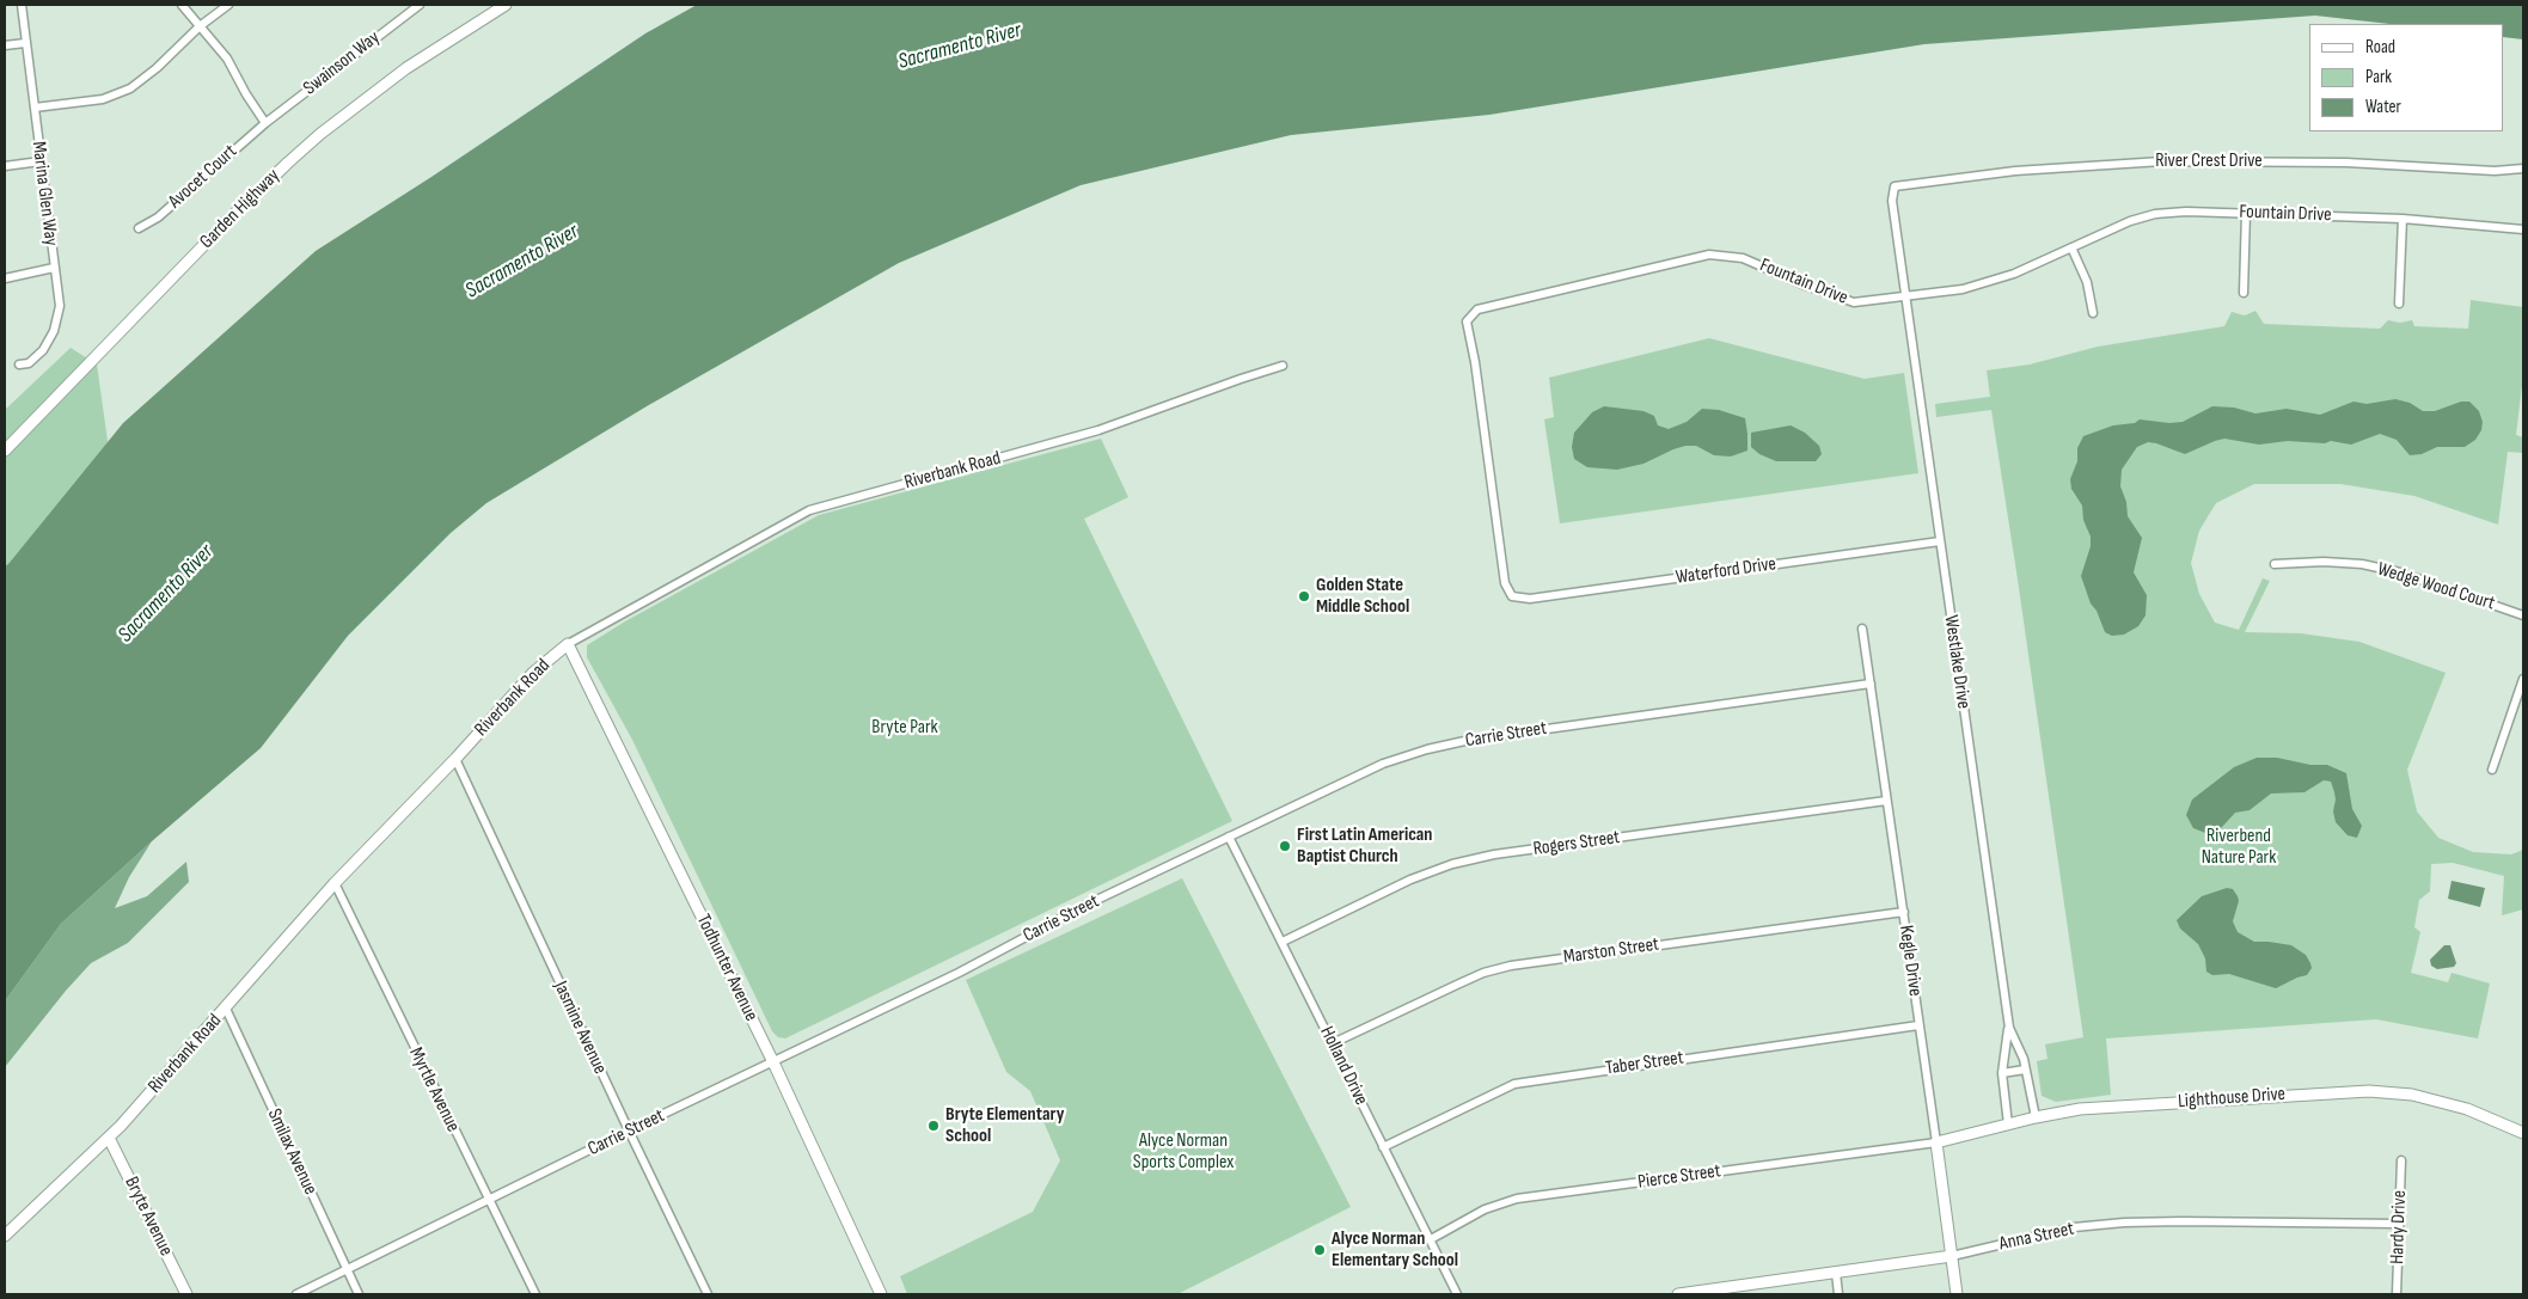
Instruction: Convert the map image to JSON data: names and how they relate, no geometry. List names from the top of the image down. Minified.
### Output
{"streets":{"street":["Swainson Way","River Crest Drive","Avocet Court","Marina Glen Way","Garden Highway","Fountain Drive","Riverbank Road","Waterford Drive","Wedge Wood Court","Westlake Drive","Carrie Street","Rogers Street","Marston Street","Kegle Drive","Todhunter Avenue","Jasmine Avenue","Taber Street","Holland Drive","Myrtle Avenue","Lighthouse Drive","Smilax Avenue","Pierce Street","Bryte Avenue","Hardy Drive","Anna Street"]},"crossings":[["Swainson Way","Avocet Court"],["River Crest Drive","Westlake Drive"],["Fountain Drive","Waterford Drive"],["Fountain Drive","Westlake Drive"],["Riverbank Road","Todhunter Avenue"],["Riverbank Road","Jasmine Avenue"],["Riverbank Road","Myrtle Avenue"],["Riverbank Road","Smilax Avenue"],["Riverbank Road","Bryte Avenue"],["Waterford Drive","Westlake Drive"],["Westlake Drive","Lighthouse Drive"],["Carrie Street","Kegle Drive"],["Carrie Street","Todhunter Avenue"],["Carrie Street","Jasmine Avenue"],["Carrie Street","Holland Drive"],["Carrie Street","Myrtle Avenue"],["Carrie Street","Smilax Avenue"],["Rogers Street","Kegle Drive"],["Rogers Street","Holland Drive"],["Marston Street","Kegle Drive"],["Marston Street","Holland Drive"],["Kegle Drive","Taber Street"],["Kegle Drive","Lighthouse Drive"],["Kegle Drive","Pierce Street"],["Kegle Drive","Anna Street"],["Taber Street","Holland Drive"],["Holland Drive","Pierce Street"],["Lighthouse Drive","Pierce Street"],["Hardy Drive","Anna Street"]],"water":["Sacramento River"],"parks":["Bryte Park","Riverbend Nature Park","Alyce Norman Sports Complex"],"places":["Golden State Middle School","First Latin American Baptist Church","Bryte Elementary School","Alyce Norman Elementary School"],"legend":["Road","Park","Water"]}
